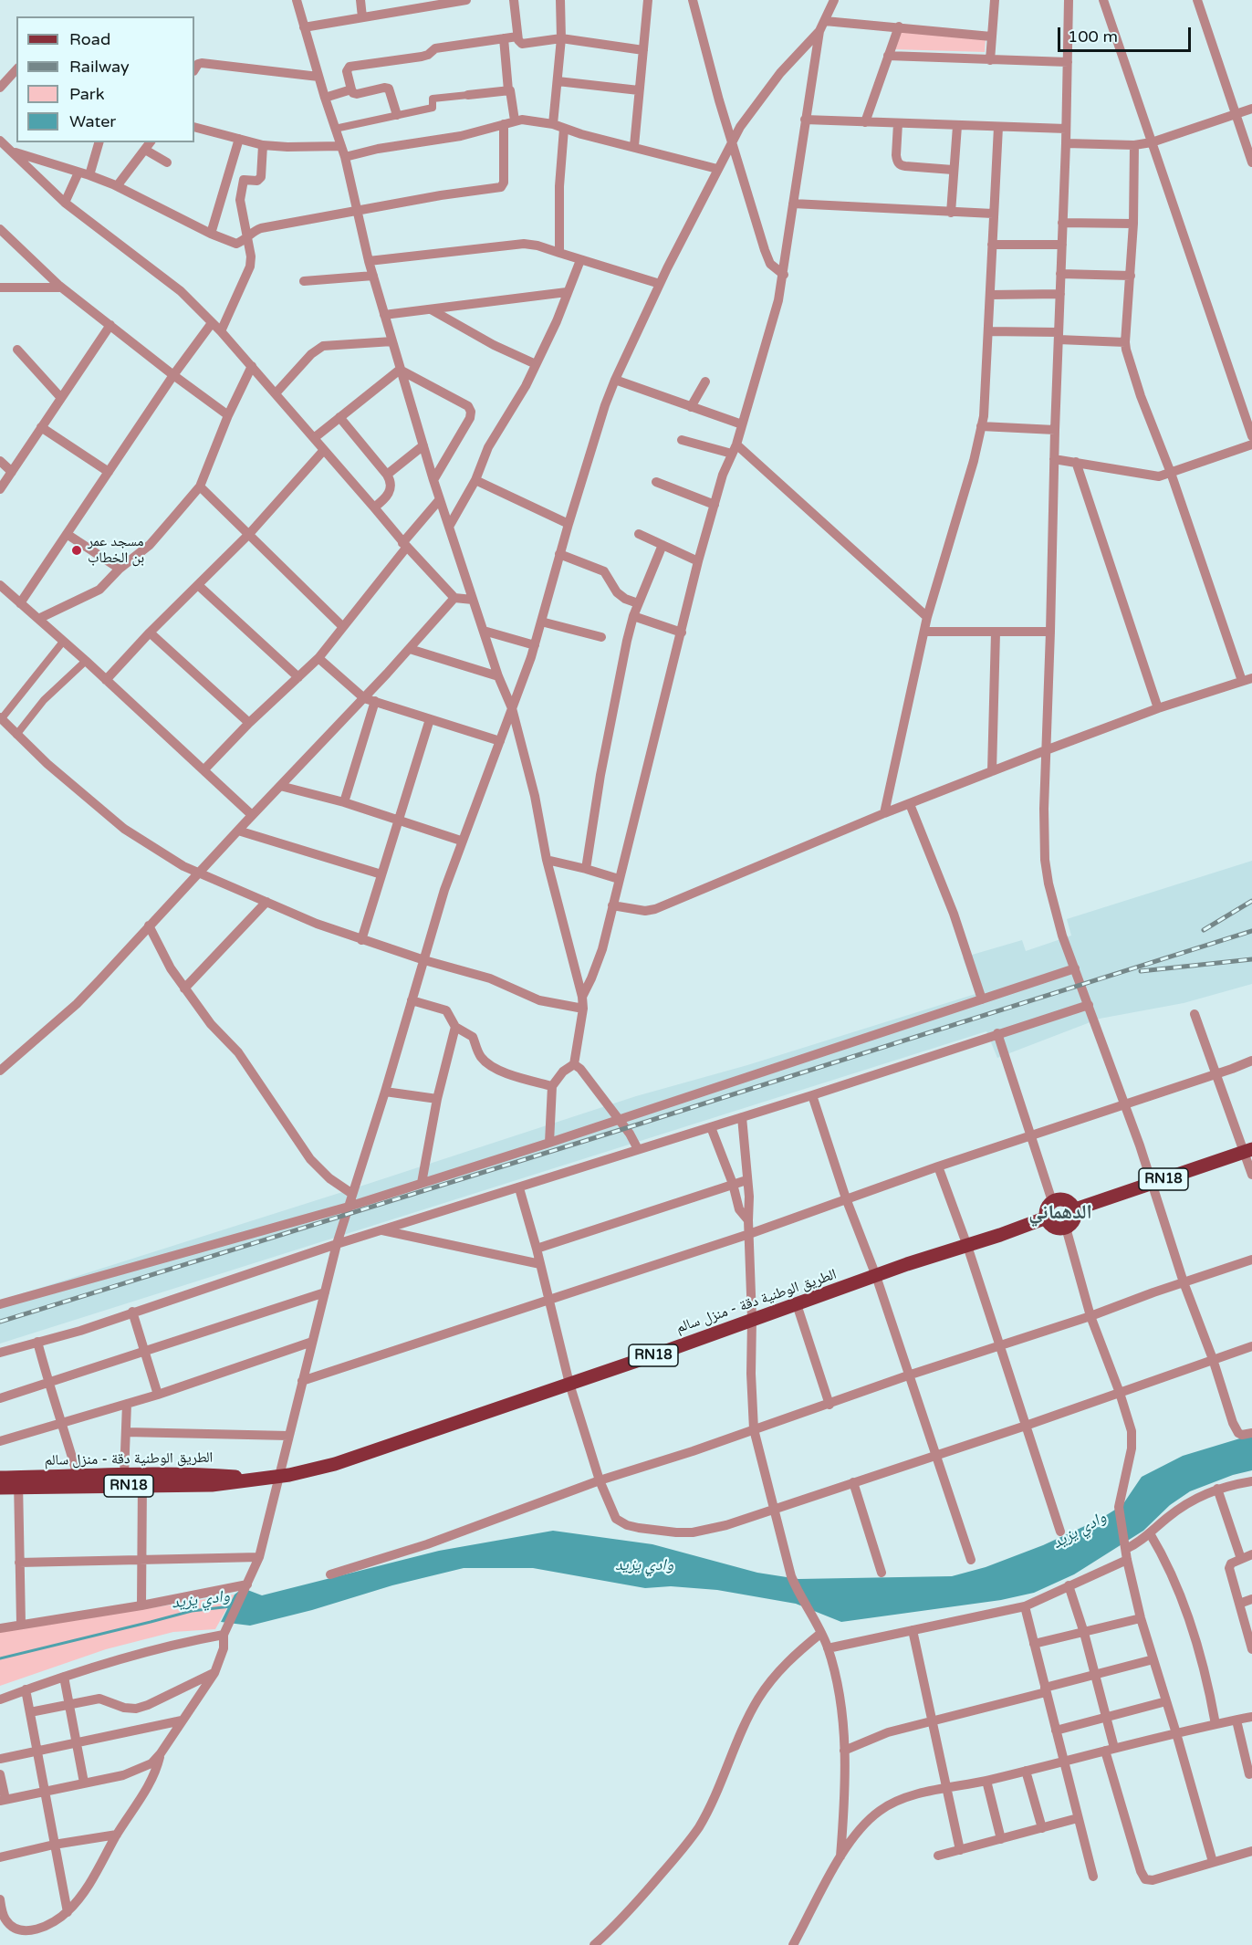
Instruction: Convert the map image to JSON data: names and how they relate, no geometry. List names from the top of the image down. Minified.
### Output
{"streets":{"main road":["RN18","الطريق الوطنية دقة - منزل سالم"]},"crossings":[["RN18","الطريق الوطنية دقة - منزل سالم"]],"districts":["الدهماني"],"water":["وادي يزيد"],"places":["مسجد عمر بن الخطاب"],"legend":["Road","Railway","Park","Water"],"scale_bar":"100 m"}
